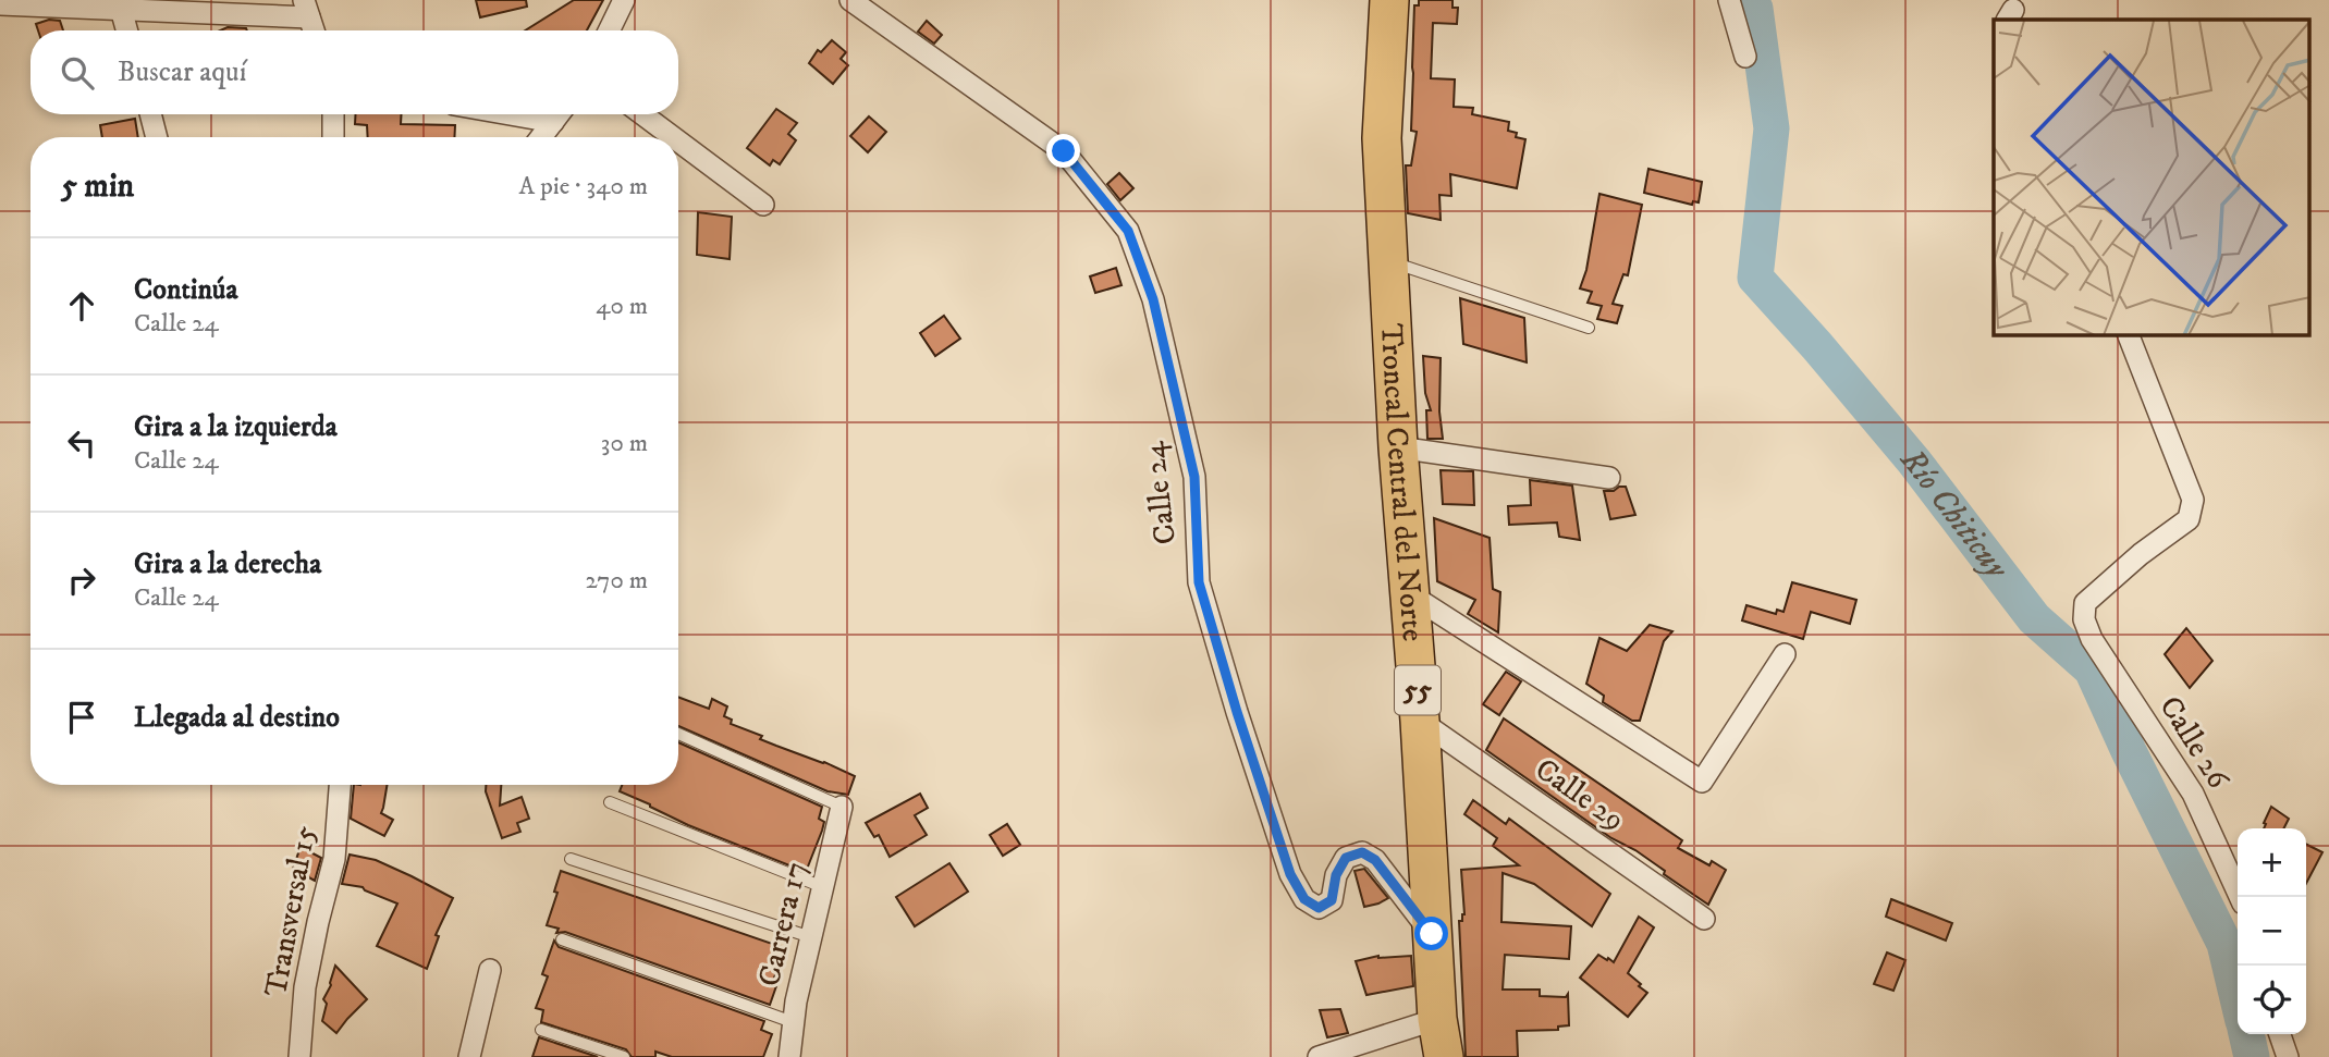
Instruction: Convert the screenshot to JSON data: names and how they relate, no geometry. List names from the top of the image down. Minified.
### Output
{"streets":{"highway":["Troncal Central del Norte","55"],"street":["Calle 24","Calle 26","Calle 29","Transversal 15","Carrera 17"]},"crossings":[["Troncal Central del Norte","Calle 24"],["Troncal Central del Norte","Calle 29"]],"water":["Río Chiticuy"],"page":{"search":"Buscar aquí","heading":["5 min","A pie · 340 m"],"list":[["Continúa","Calle 24","40 m"],["Gira a la izquierda","Calle 24","30 m"],["Gira a la derecha","Calle 24","270 m"],"Llegada al destino"],"map_buttons":["+","−"]}}
